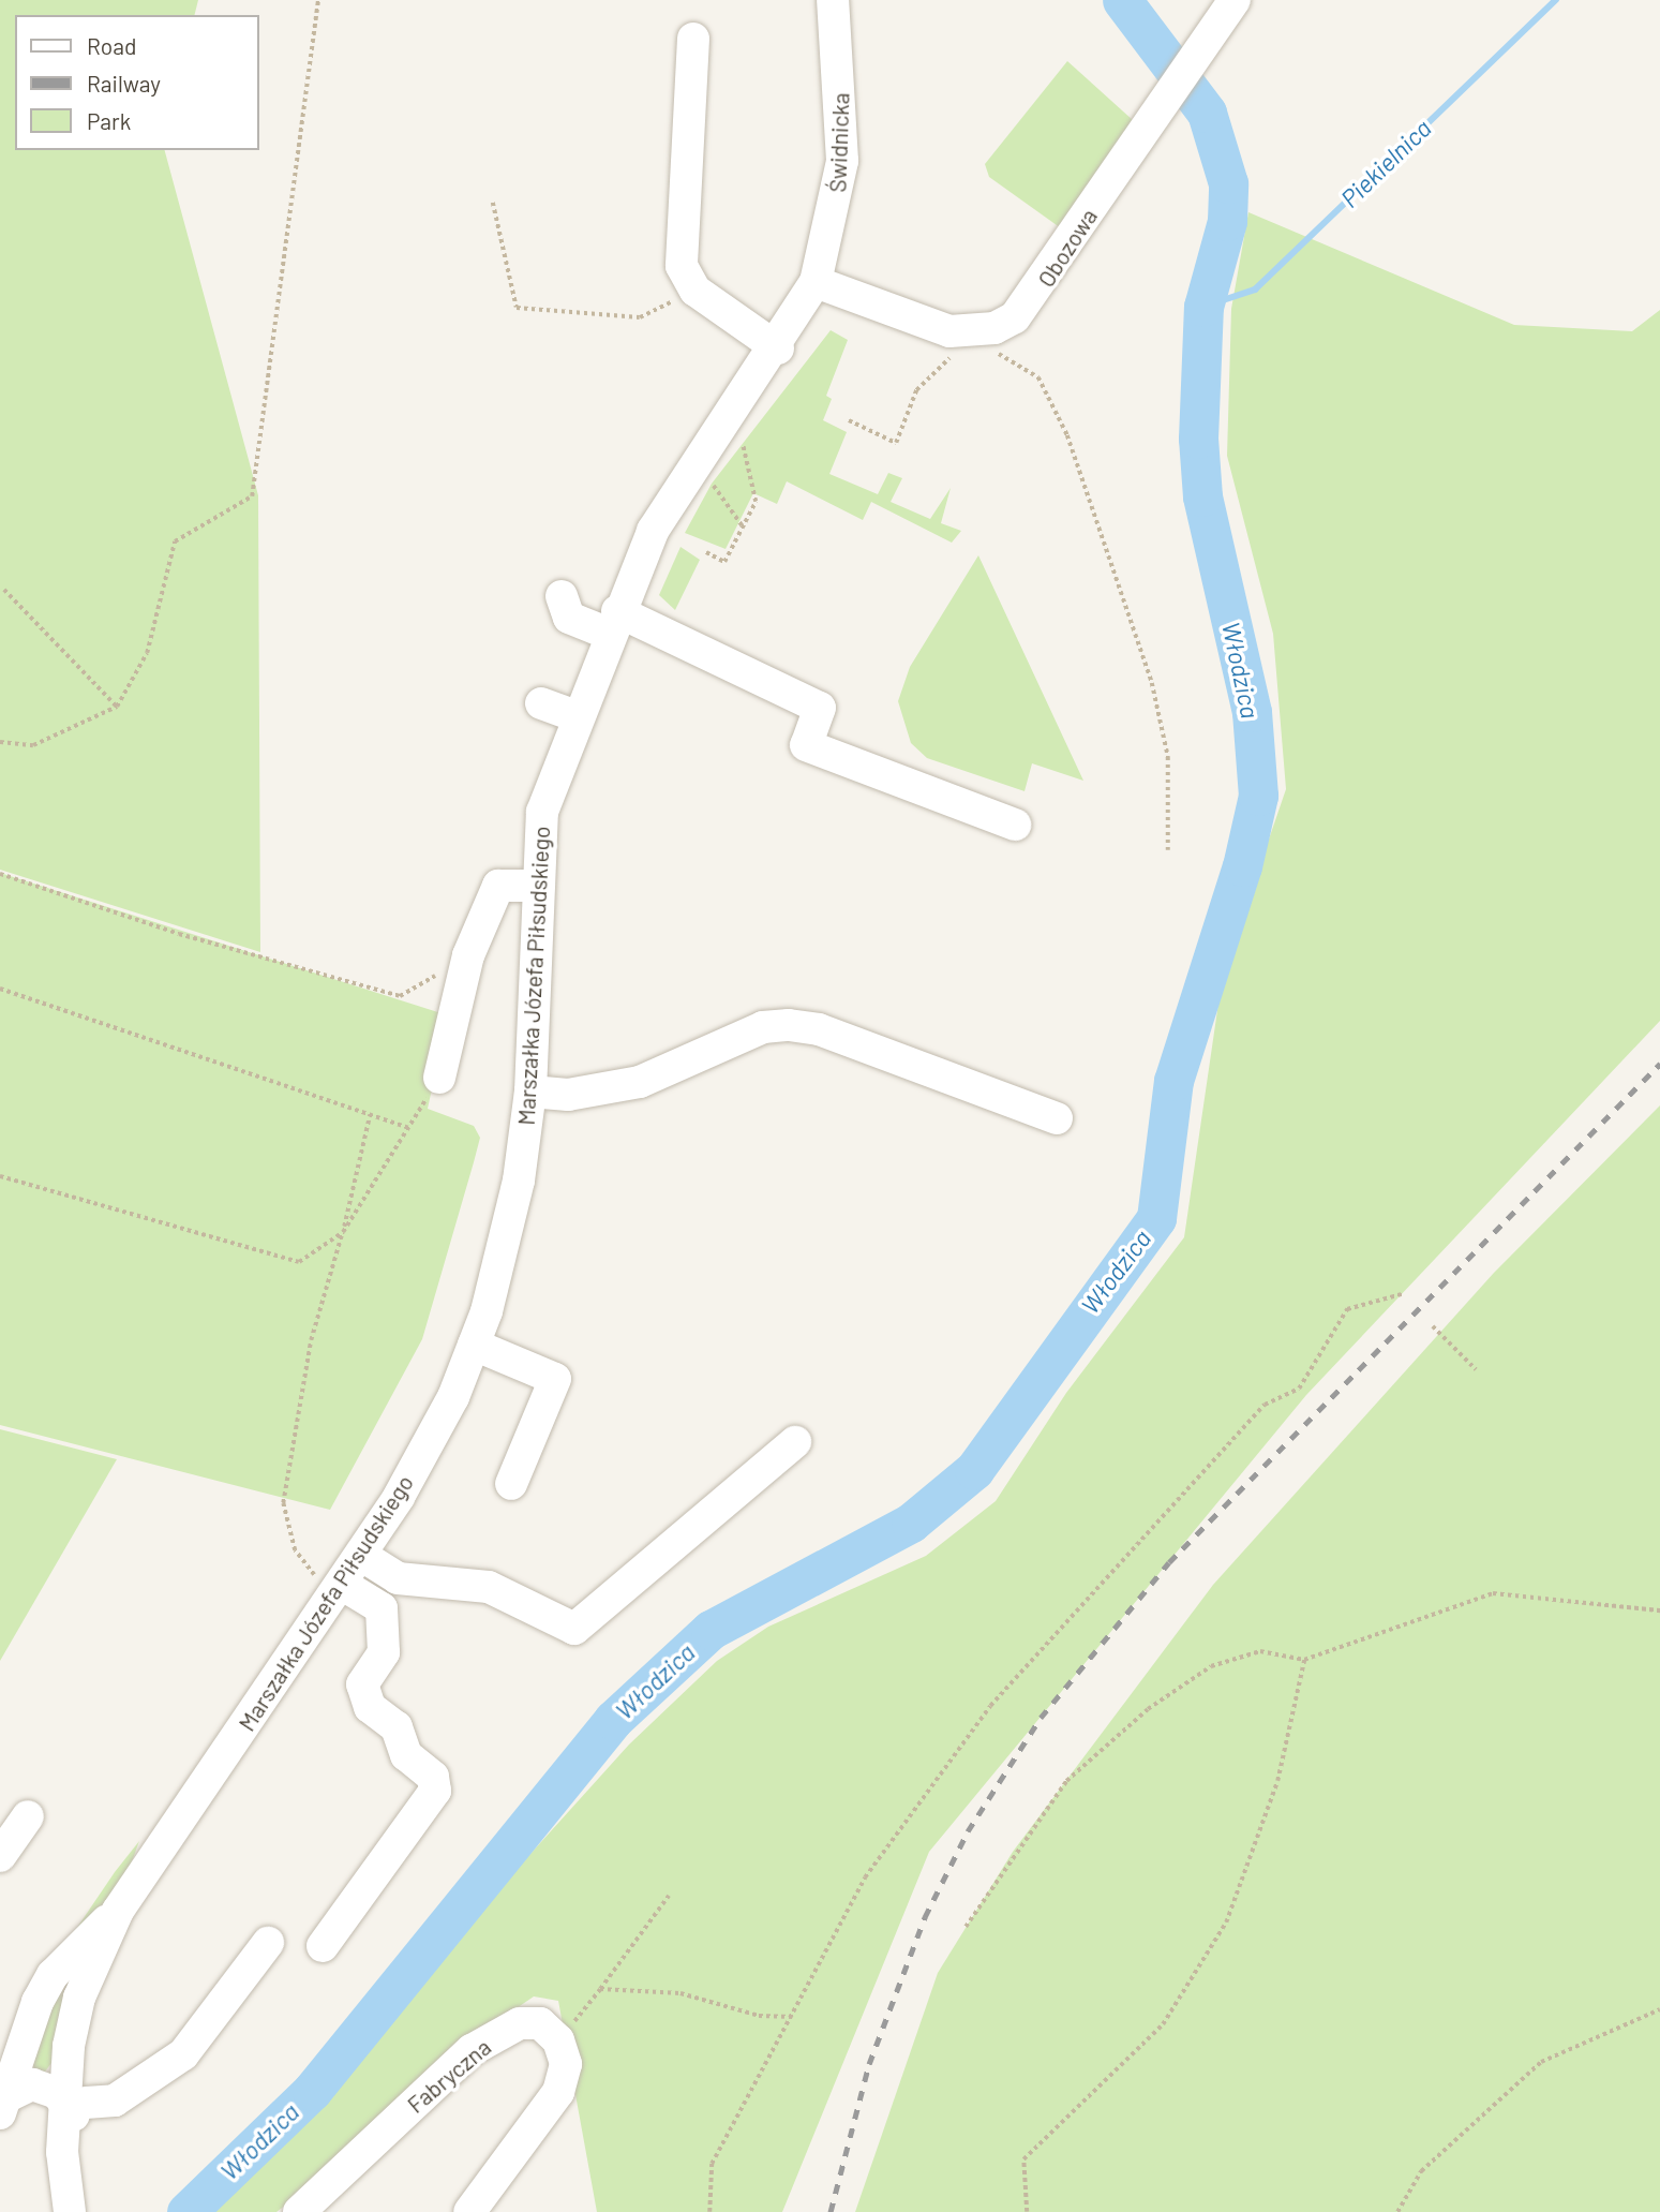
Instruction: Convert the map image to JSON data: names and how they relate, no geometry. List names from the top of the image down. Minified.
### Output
{"streets":{"street":["Świdnicka","Obozowa","Marszałka Józefa Piłsudskiego","Fabryczna"]},"crossings":[["Świdnicka","Obozowa"],["Świdnicka","Marszałka Józefa Piłsudskiego"],["Obozowa","Marszałka Józefa Piłsudskiego"]],"water":["Piekielnica","Włodzica"],"legend":["Road","Railway","Park"]}
